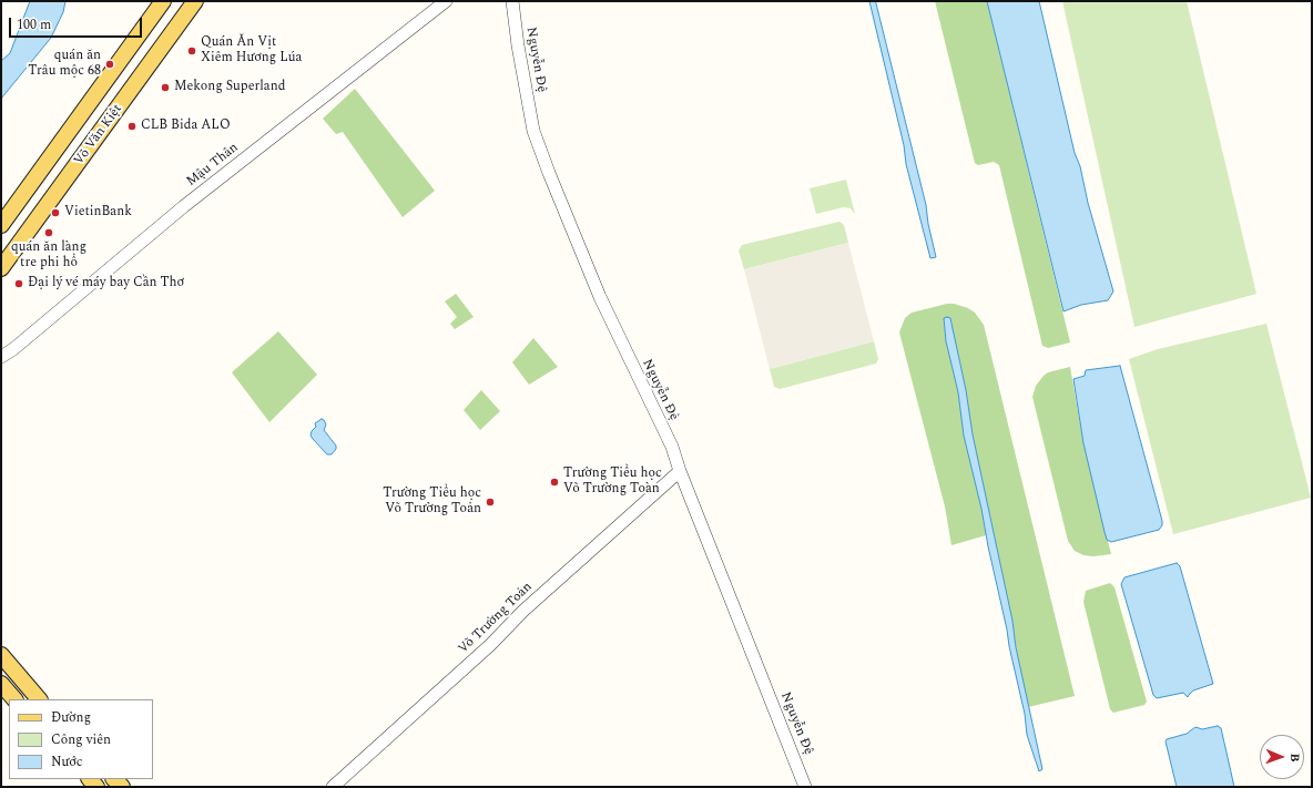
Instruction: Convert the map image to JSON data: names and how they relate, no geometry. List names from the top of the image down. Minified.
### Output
{"streets":{"main road":["Võ Văn Kiệt"],"street":["Nguyễn Đệ","Mậu Thân","Võ Trường Toản"]},"crossings":[["Nguyễn Đệ","Võ Trường Toản"]],"places":["Quán Ăn Vịt Xiêm Hương Lúa","quán ăn Trâu mộc 68","Mekong Superland","CLB Bida ALO","VietinBank","quán ăn làng tre phi hổ","Đại lý vé máy bay Cần Thơ","Trường Tiểu học Võ Trường Toàn","Trường Tiểu học Võ Trường Toản"],"legend":["Đường","Công viên","Nước"],"scale_bar":"100 m","north":"right"}
